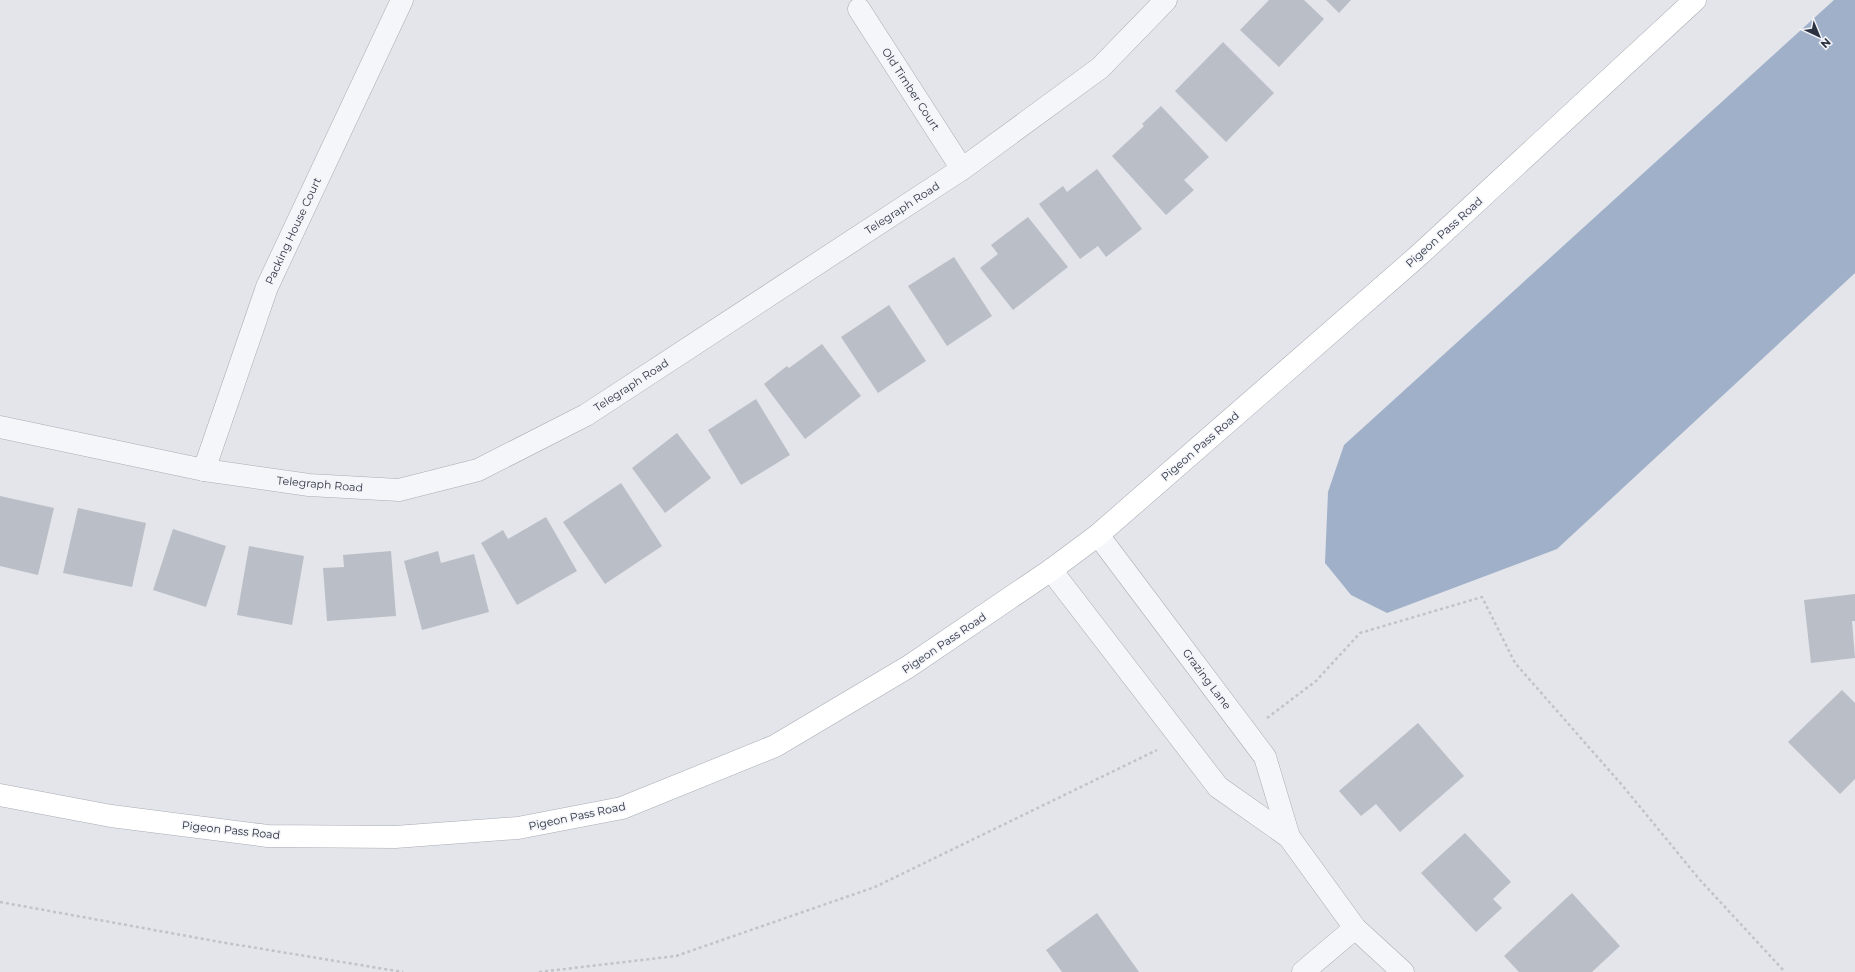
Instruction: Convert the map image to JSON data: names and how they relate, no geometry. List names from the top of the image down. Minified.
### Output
{"streets":{"street":["Old Timber Court","Telegraph Road","Packing House Court","Pigeon Pass Road","Grazing Lane"]},"crossings":[["Old Timber Court","Telegraph Road"],["Telegraph Road","Packing House Court"],["Pigeon Pass Road","Grazing Lane"]],"north":"bottom right"}
